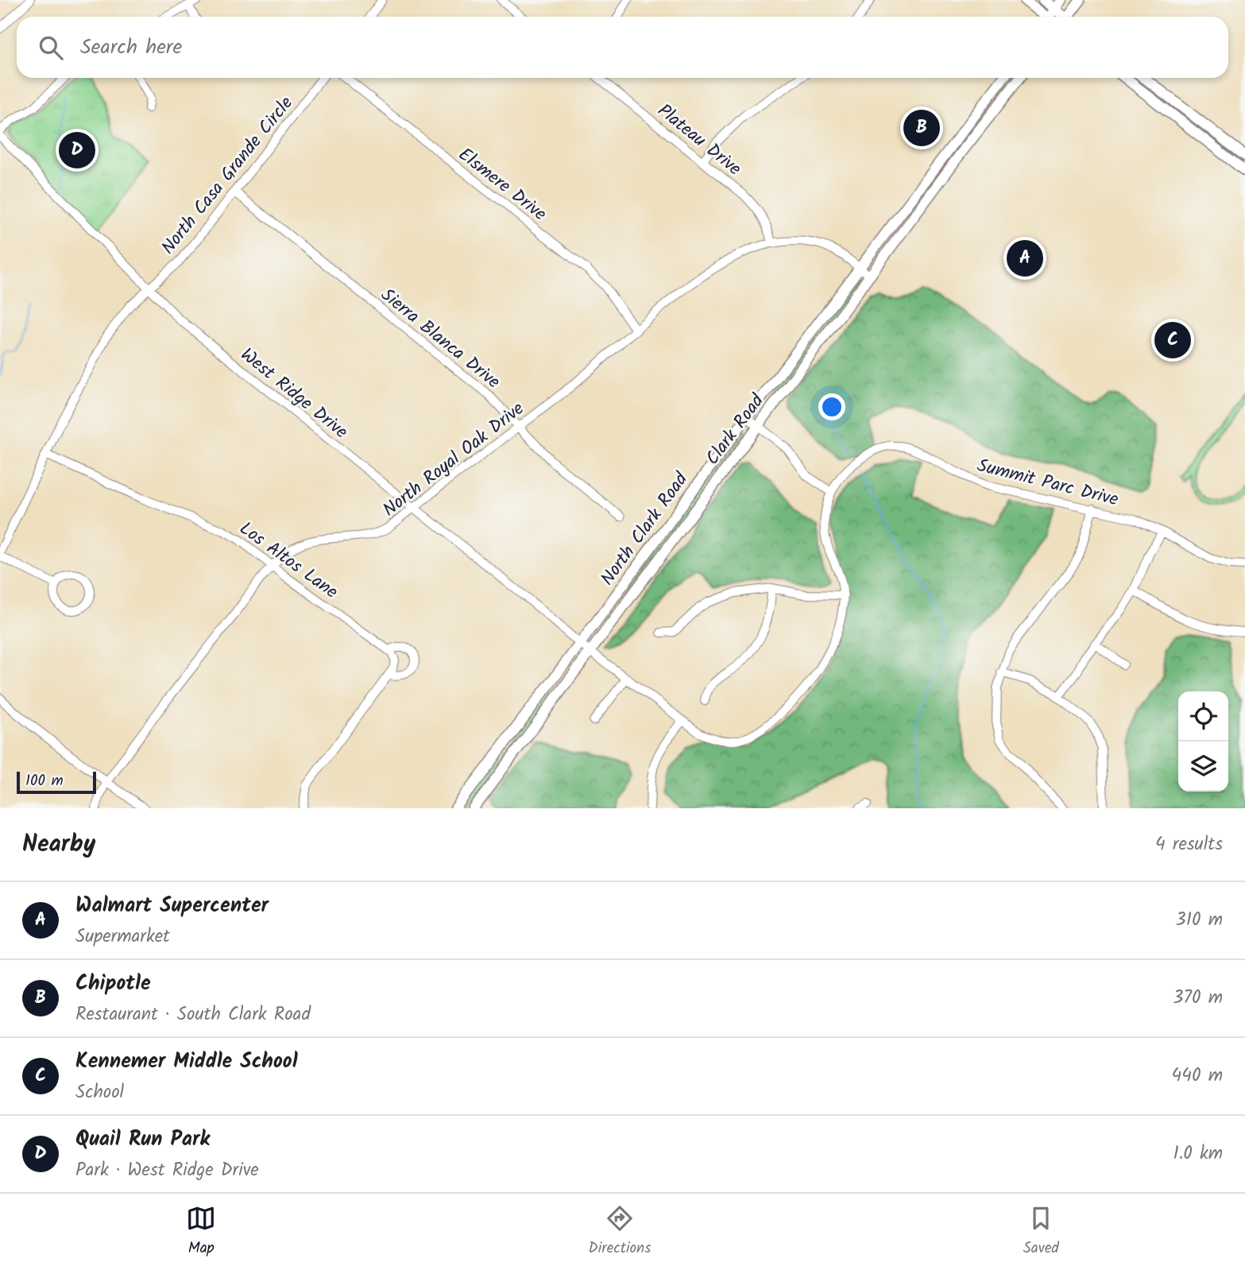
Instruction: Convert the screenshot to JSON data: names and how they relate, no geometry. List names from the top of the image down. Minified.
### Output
{"streets":{"main road":["Clark Road","North Clark Road"],"street":["Plateau Drive","North Casa Grande Circle","Elsmere Drive","Sierra Blanca Drive","West Ridge Drive","North Royal Oak Drive","Summit Parc Drive","Los Altos Lane"]},"crossings":[["Plateau Drive","North Royal Oak Drive"],["North Casa Grande Circle","Sierra Blanca Drive"],["North Casa Grande Circle","West Ridge Drive"],["North Casa Grande Circle","Los Altos Lane"],["Elsmere Drive","North Royal Oak Drive"],["Sierra Blanca Drive","North Royal Oak Drive"],["West Ridge Drive","Clark Road"],["West Ridge Drive","North Royal Oak Drive"],["West Ridge Drive","Summit Parc Drive"],["West Ridge Drive","North Clark Road"],["Clark Road","North Royal Oak Drive"],["Clark Road","Summit Parc Drive"],["North Royal Oak Drive","North Clark Road"],["North Royal Oak Drive","Los Altos Lane"]],"scale_bar":"100 m","page":{"search":"Search here","pins":["B","D","A","C"],"scale":"100 m","heading":["Nearby","4 results"],"list":[{"mark":"A","name":"Walmart Supercenter","note":"Supermarket","value":"310 m"},{"mark":"B","name":"Chipotle","note":"Restaurant · South Clark Road","value":"370 m"},{"mark":"C","name":"Kennemer Middle School","note":"School","value":"440 m"},{"mark":"D","name":"Quail Run Park","note":"Park · West Ridge Drive","value":"1.0 km"}],"nav":["Map","Directions","Saved"]}}
